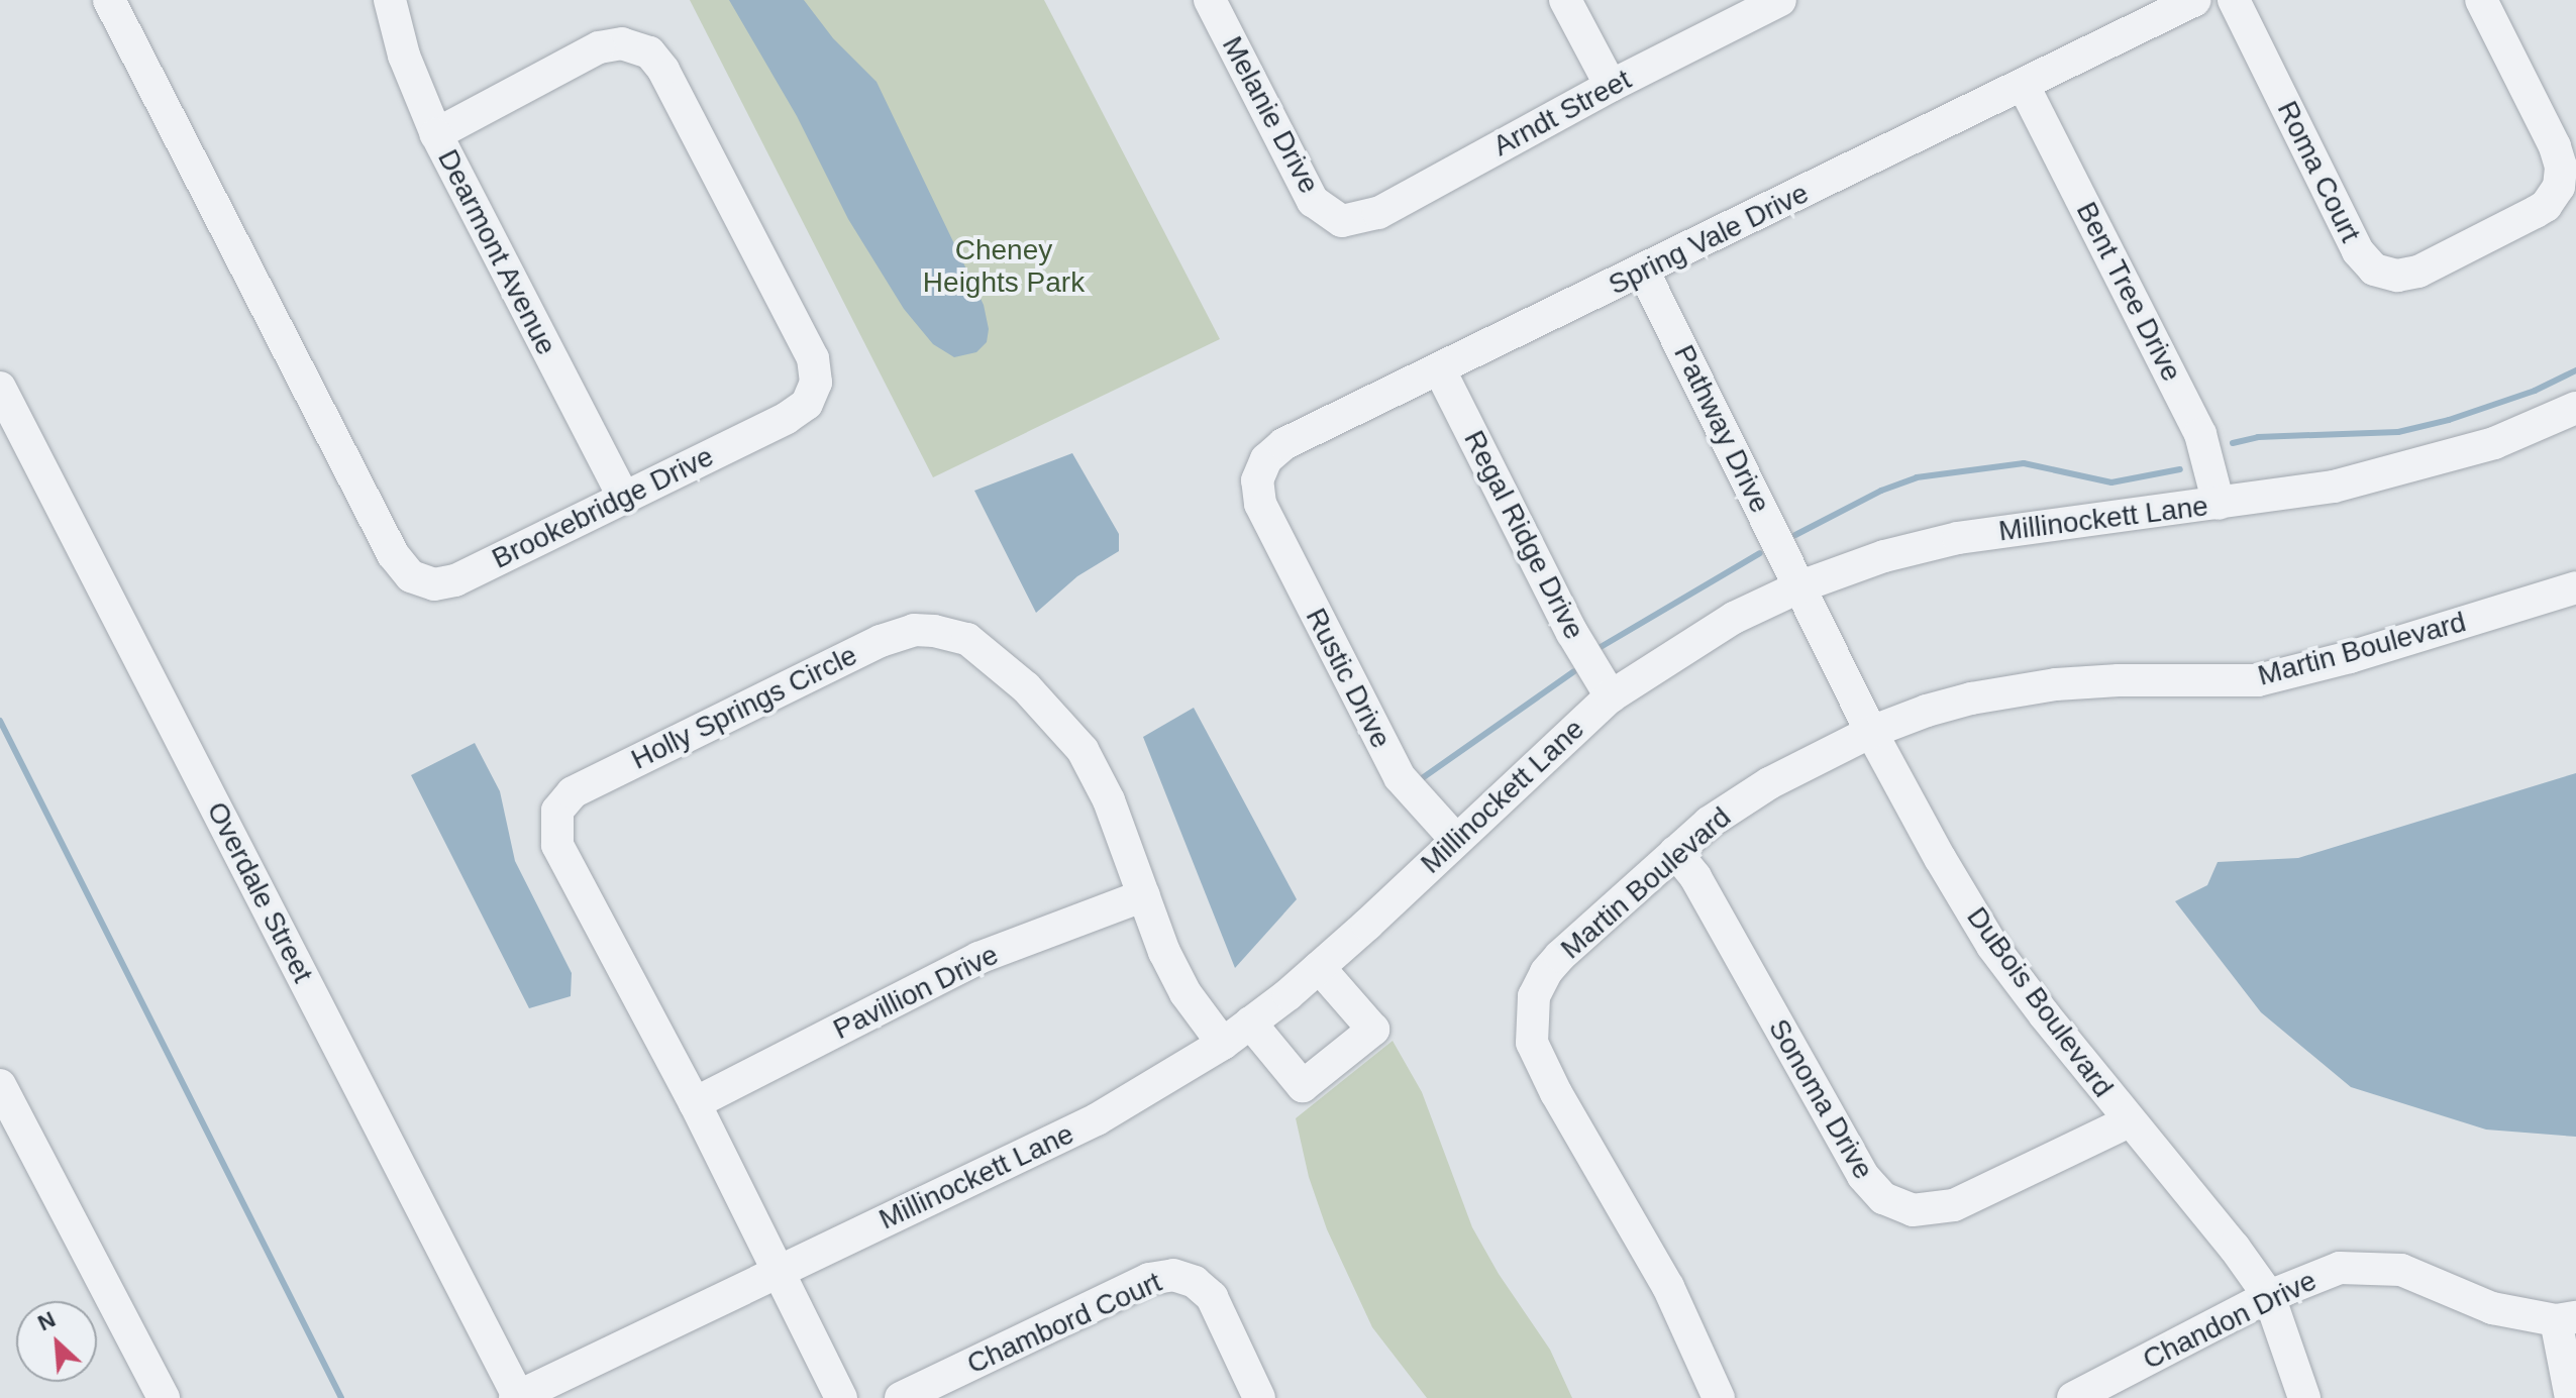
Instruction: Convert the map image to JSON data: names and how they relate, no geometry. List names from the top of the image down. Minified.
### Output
{"streets":{"street":["Arndt Street","Melanie Drive","Roma Court","Spring Vale Drive","Dearmont Avenue","Bent Tree Drive","Pathway Drive","Brookebridge Drive","Millinockett Lane","Regal Ridge Drive","Martin Boulevard","Rustic Drive","Holly Springs Circle","Overdale Street","Pavillion Drive","DuBois Boulevard","Sonoma Drive","Chandon Drive","Chambord Court"]},"crossings":[["Arndt Street","Melanie Drive"],["Spring Vale Drive","Bent Tree Drive"],["Spring Vale Drive","Pathway Drive"],["Spring Vale Drive","Regal Ridge Drive"],["Spring Vale Drive","Rustic Drive"],["Dearmont Avenue","Brookebridge Drive"],["Bent Tree Drive","Millinockett Lane"],["Pathway Drive","Millinockett Lane"],["Pathway Drive","DuBois Boulevard"],["Millinockett Lane","Regal Ridge Drive"],["Millinockett Lane","Rustic Drive"],["Millinockett Lane","Holly Springs Circle"],["Millinockett Lane","Overdale Street"],["Millinockett Lane","DuBois Boulevard"],["Martin Boulevard","DuBois Boulevard"],["Martin Boulevard","Sonoma Drive"],["Holly Springs Circle","Pavillion Drive"],["DuBois Boulevard","Sonoma Drive"],["DuBois Boulevard","Chandon Drive"]],"parks":["Cheney Heights Park"],"north":"top left"}
